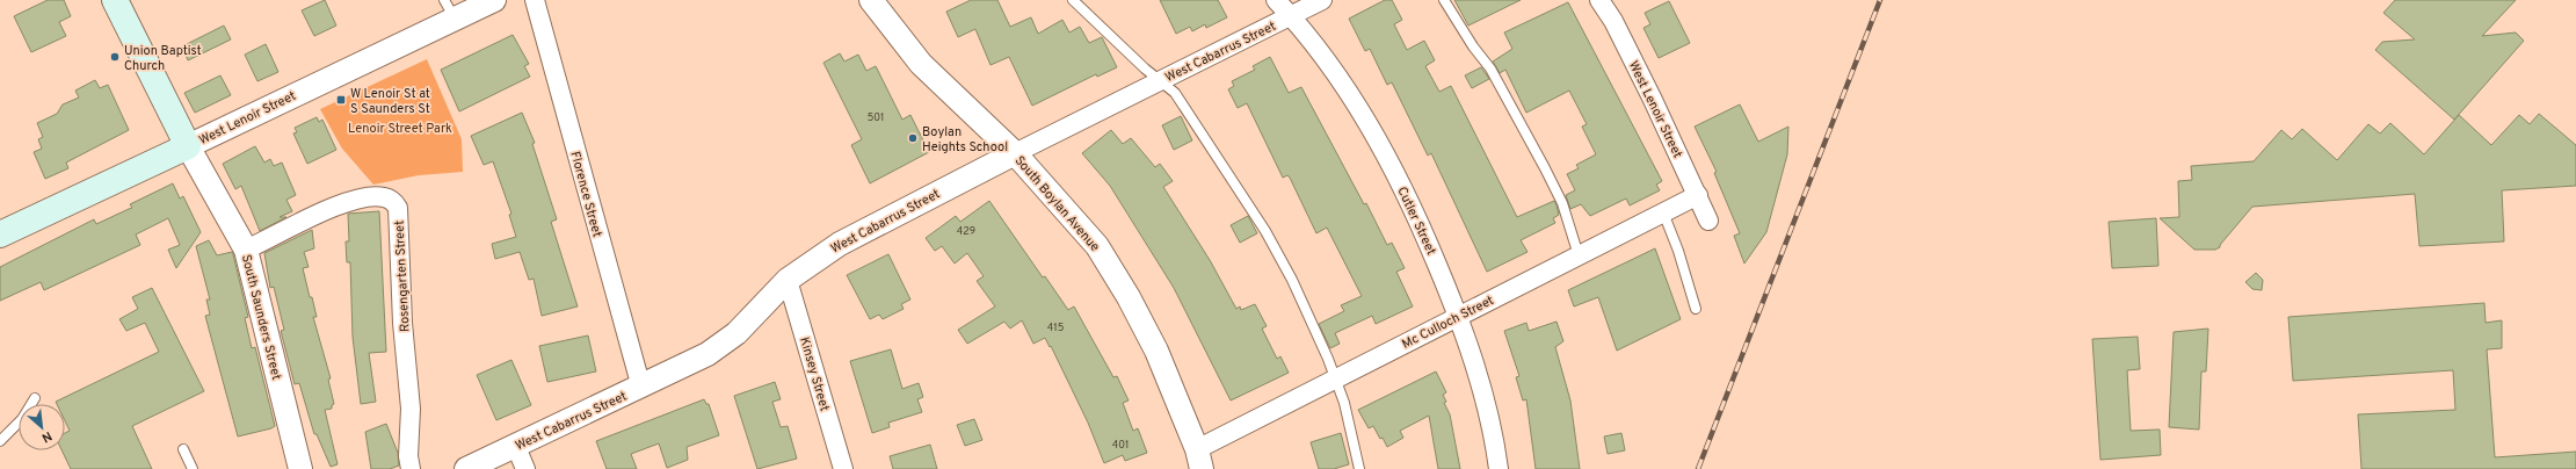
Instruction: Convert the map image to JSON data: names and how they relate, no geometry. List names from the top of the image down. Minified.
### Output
{"streets":{"main road":["West Lenoir Street","South Saunders Street"],"street":["West Cabarrus Street","Florence Street","South Boylan Avenue","Cutler Street","Rosengarten Street","Mc Culloch Street","Kinsey Street"]},"crossings":[["West Cabarrus Street","Florence Street"],["West Cabarrus Street","South Boylan Avenue"],["West Cabarrus Street","Cutler Street"],["West Cabarrus Street","Kinsey Street"],["West Lenoir Street","South Saunders Street"],["West Lenoir Street","Mc Culloch Street"],["South Boylan Avenue","Mc Culloch Street"],["Cutler Street","Mc Culloch Street"],["Rosengarten Street","South Saunders Street"]],"parks":["Lenoir Street Park"],"places":{"other":["Union Baptist Church","Boylan Heights School"],"transit":["W Lenoir St at S Saunders St"]},"house_numbers":["501","429","415","401"],"north":"bottom right"}
